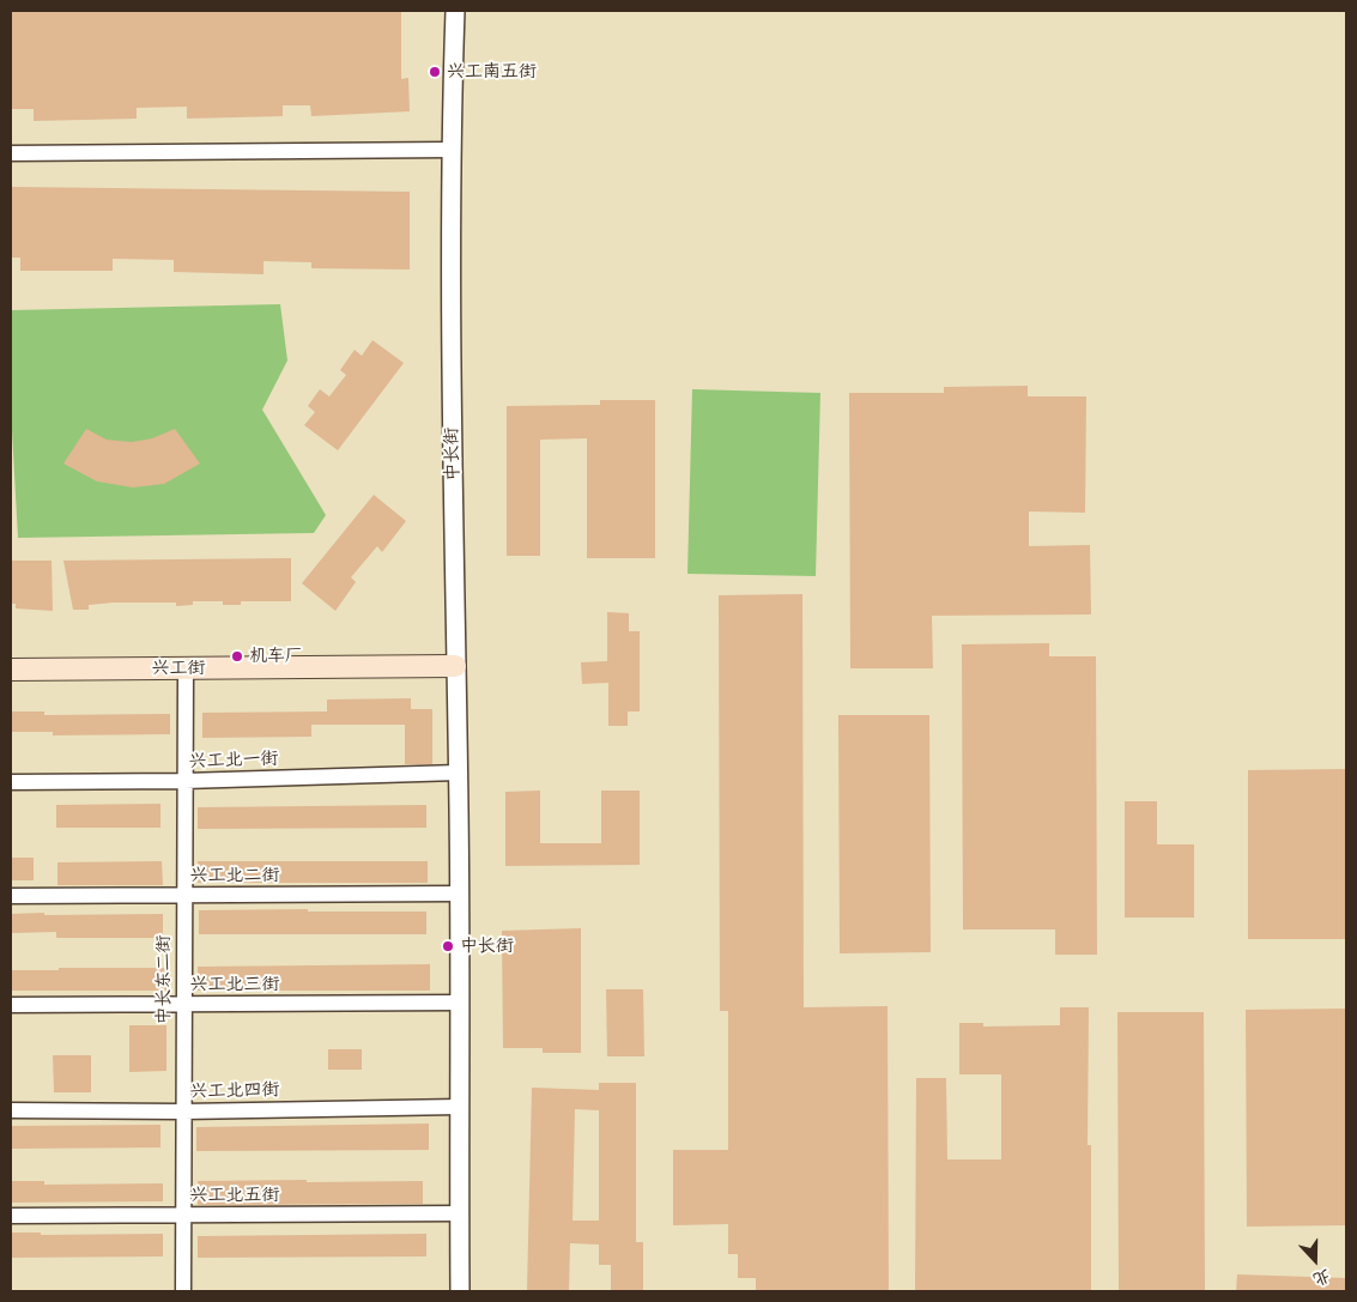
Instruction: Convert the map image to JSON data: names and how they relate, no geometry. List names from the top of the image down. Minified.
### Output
{"streets":{"main road":["兴工街"],"street":["中长街","兴工北一街","兴工北二街","中长东二街","兴工北三街","兴工北四街","兴工北五街"]},"crossings":[["中长街","兴工街"],["中长街","兴工北一街"],["中长街","兴工北二街"],["中长街","兴工北三街"],["中长街","兴工北四街"],["中长街","兴工北五街"],["兴工街","中长东二街"],["兴工北一街","中长东二街"],["兴工北二街","中长东二街"],["中长东二街","兴工北三街"],["中长东二街","兴工北四街"],["中长东二街","兴工北五街"]],"places":["兴工南五街","机车厂","中长街"],"north":"bottom"}
